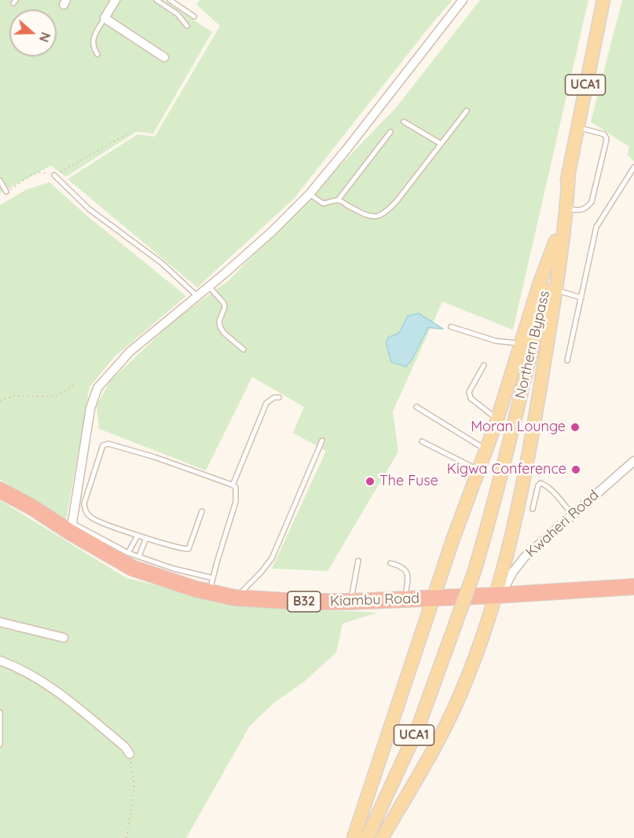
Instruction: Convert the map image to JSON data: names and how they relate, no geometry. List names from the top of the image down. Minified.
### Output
{"streets":{"highway":["Kiambu Road","B32"],"main road":["UCA1","Northern Bypass"],"street":["Kwaheri Road"]},"crossings":[["Kwaheri Road","Kiambu Road"]],"places":["Moran Lounge","Kigwa Conference","The Fuse"],"north":"right"}
